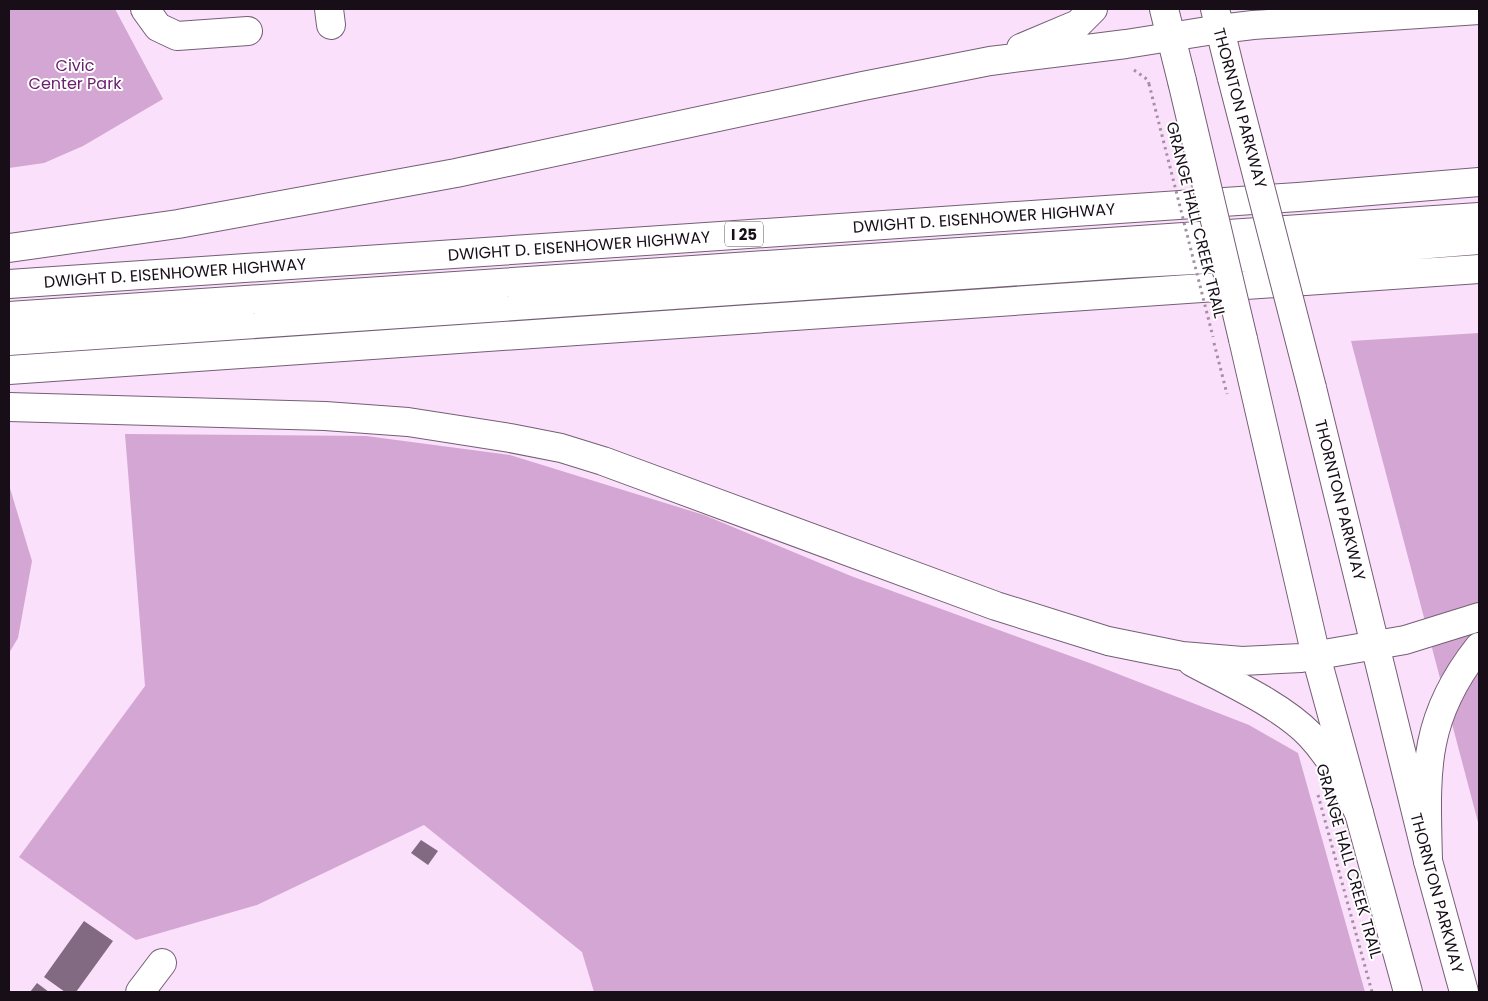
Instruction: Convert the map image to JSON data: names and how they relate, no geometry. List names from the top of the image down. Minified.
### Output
{"streets":{"main road":["THORNTON PARKWAY","DWIGHT D. EISENHOWER HIGHWAY","I 25"],"path":["GRANGE HALL CREEK TRAIL"]},"parks":["Civic Center Park"]}
